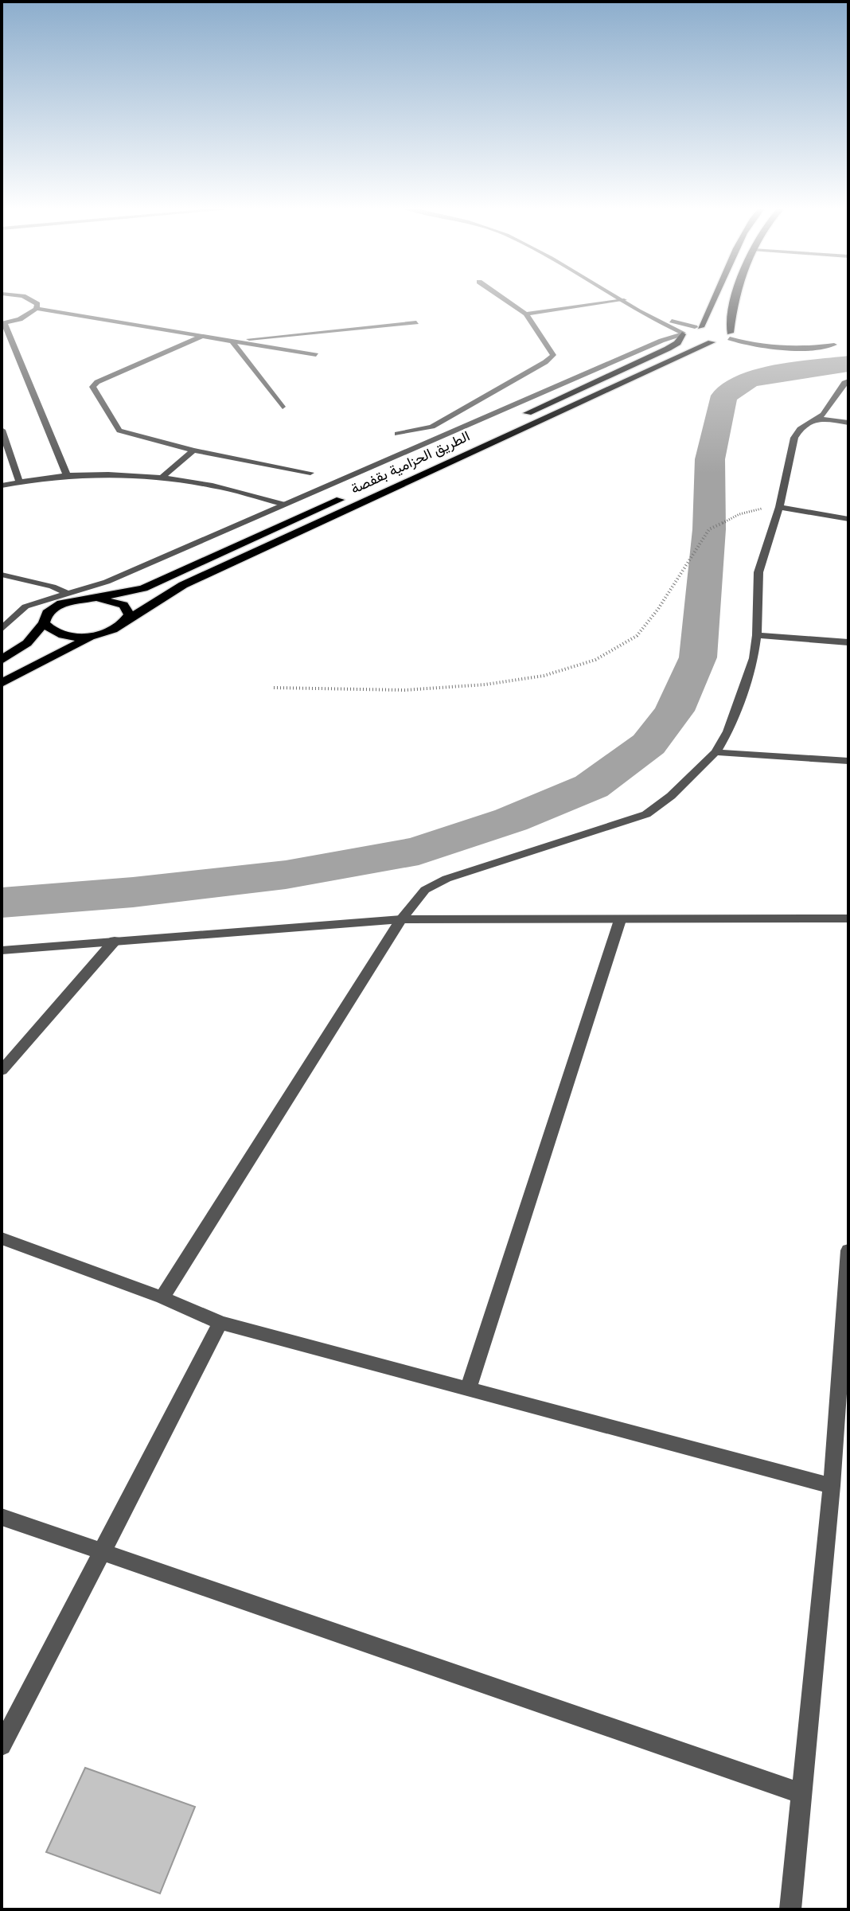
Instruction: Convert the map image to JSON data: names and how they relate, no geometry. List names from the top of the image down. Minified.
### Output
{"streets":{"main road":["الطريق الحزامية بقفصة"]}}
